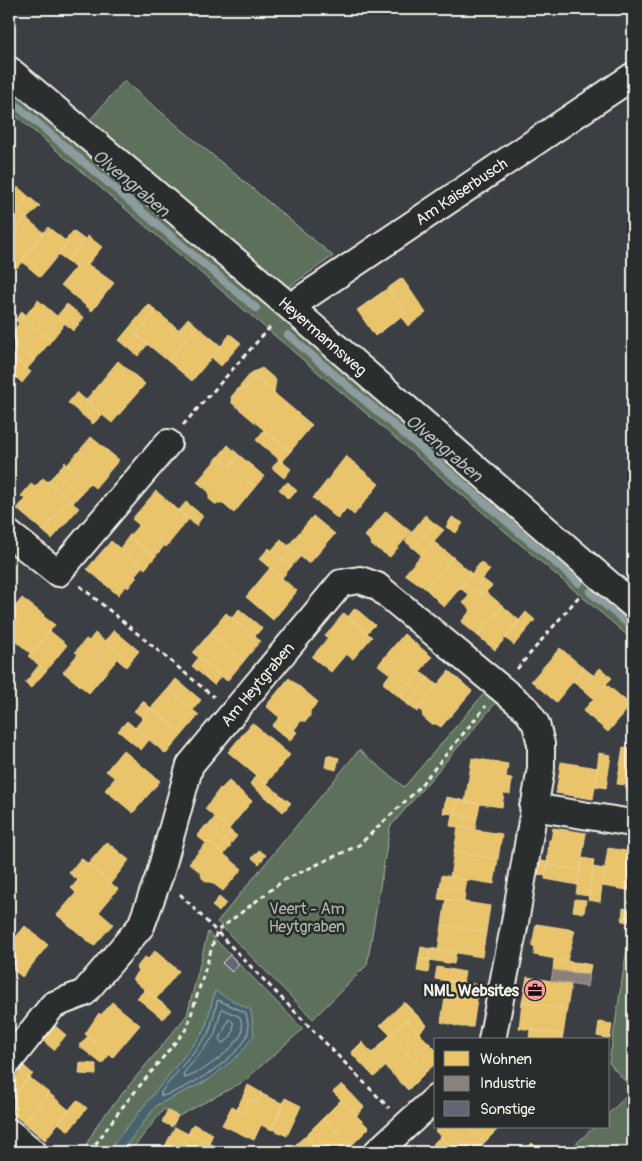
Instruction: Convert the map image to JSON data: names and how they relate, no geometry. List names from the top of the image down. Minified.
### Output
{"streets":{"street":["Am Kaiserbusch","Heyermannsweg","Am Heytgraben"]},"crossings":[["Am Kaiserbusch","Heyermannsweg"]],"water":["Olvengraben"],"parks":["Veert - Am Heytgraben"],"places":{"office":["NML Websites"]},"legend":["Wohnen","Industrie","Sonstige"]}
